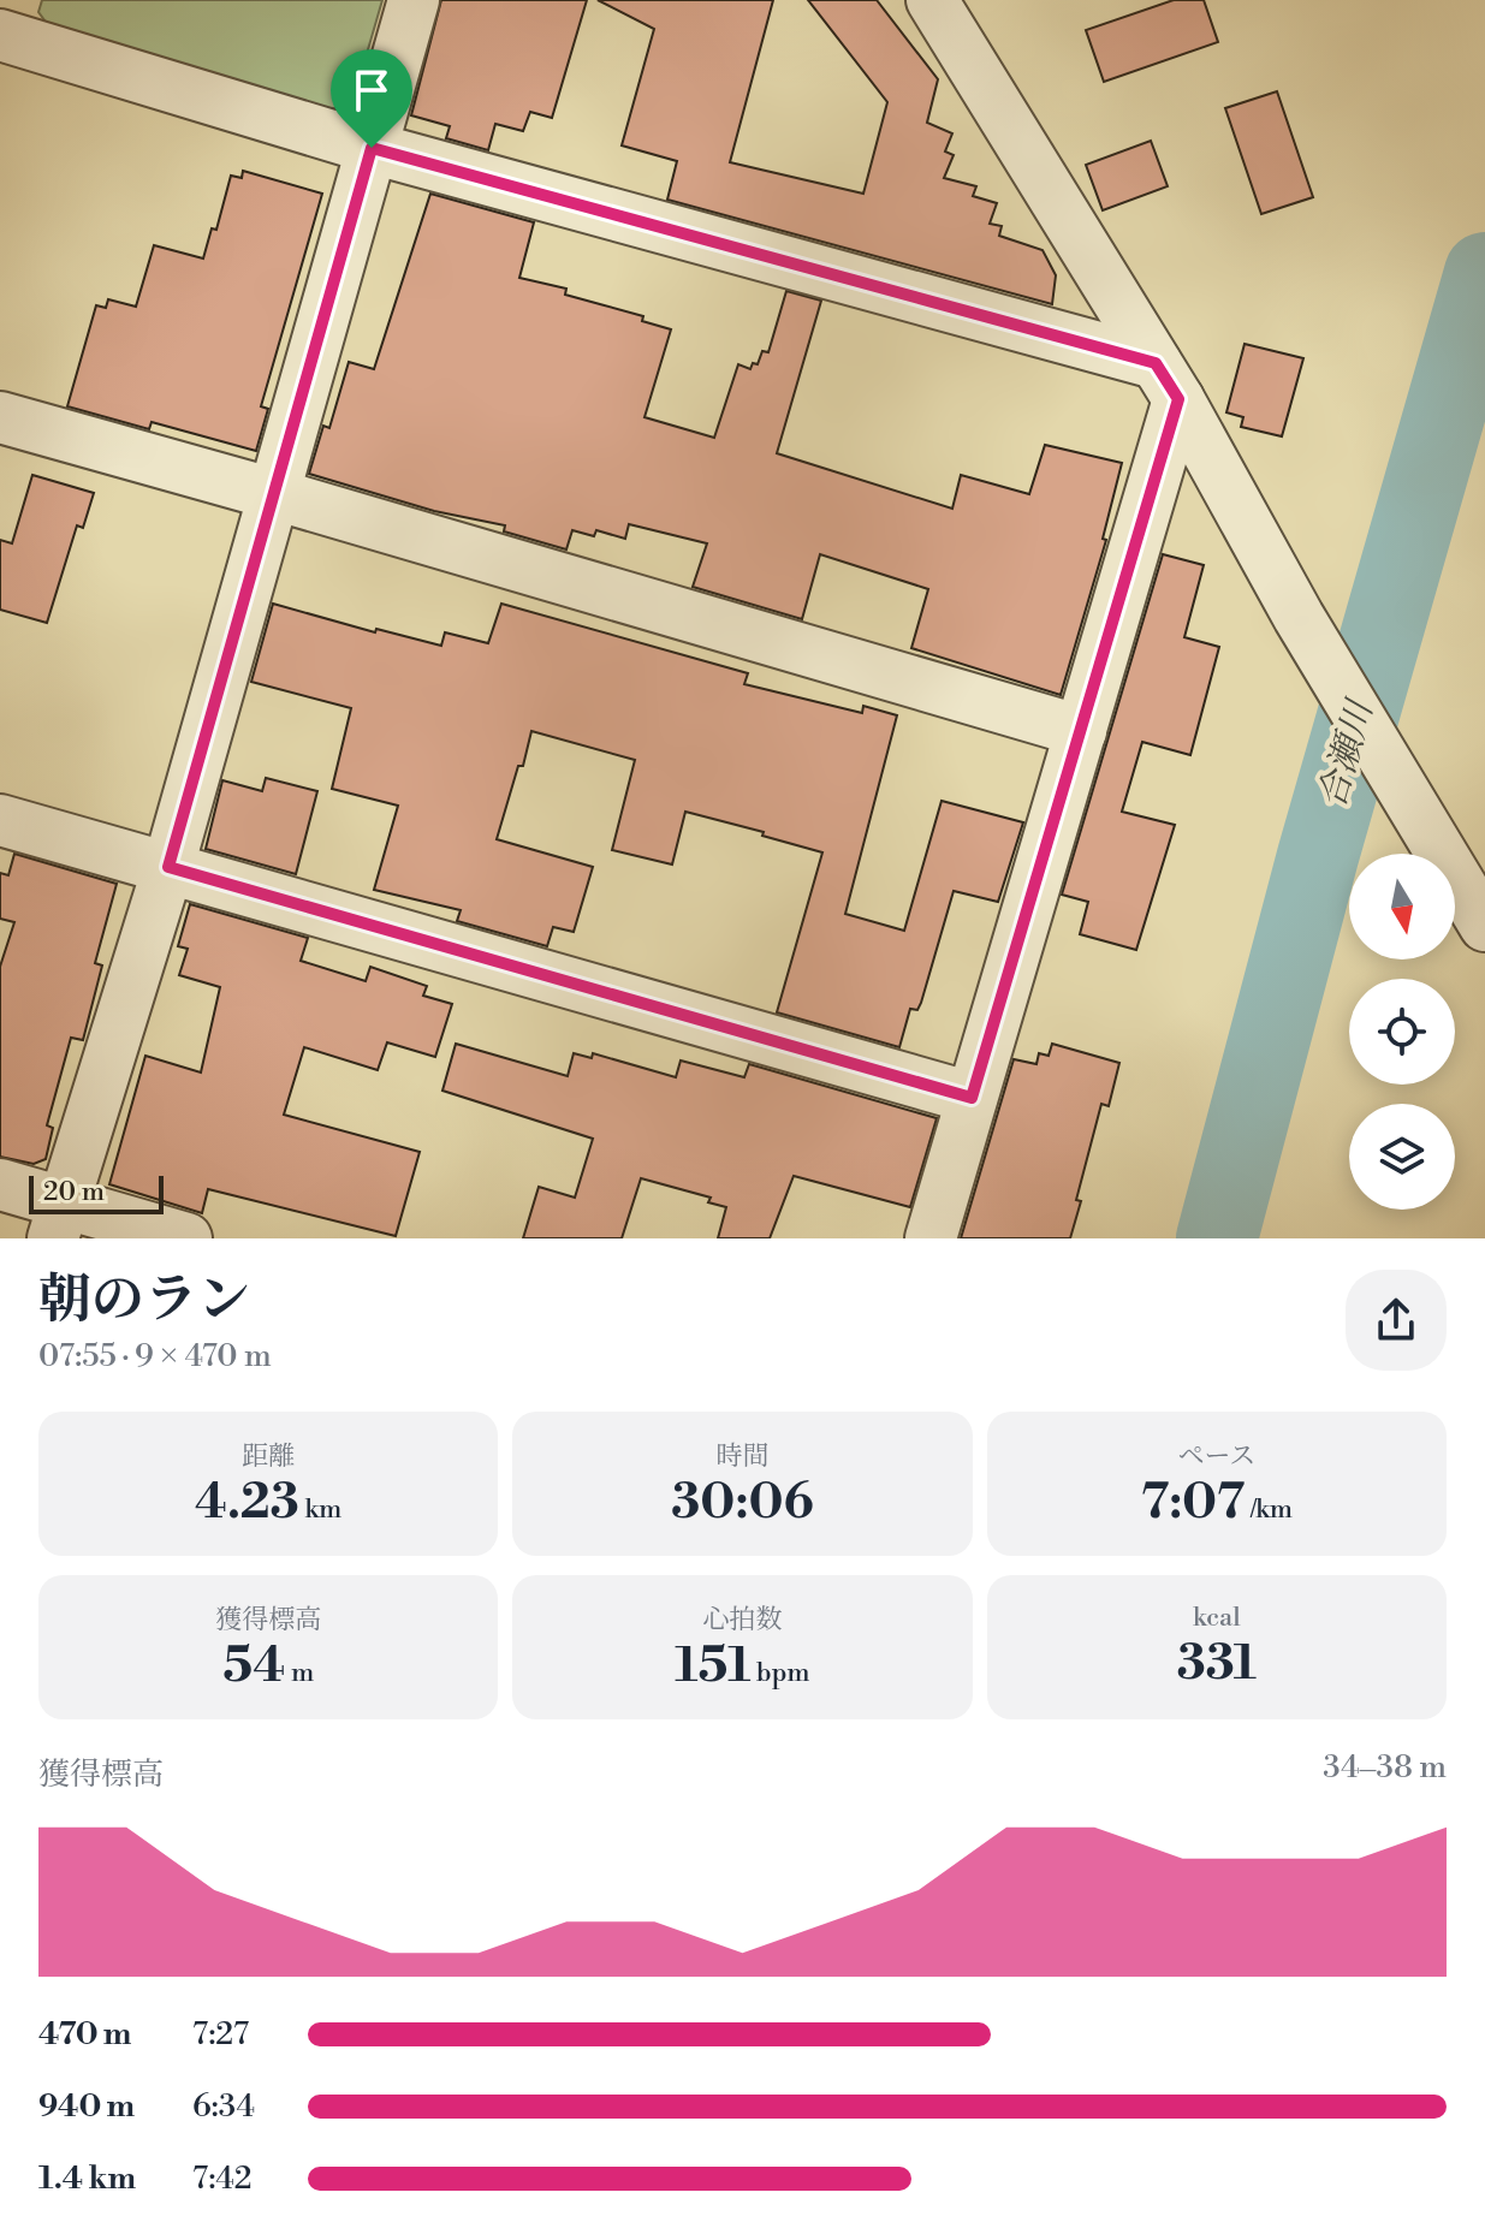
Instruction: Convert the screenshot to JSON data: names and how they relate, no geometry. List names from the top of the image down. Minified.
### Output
{"water":["合瀬川"],"scale_bar":"20 m","north":"bottom","page":{"scale":"20 m","heading":["朝のラン","07:55 · 9 × 470 m"],"stats":[["距離","4.23 km"],["時間","30:06"],["ペース","7:07 /km"],["獲得標高","54 m"],["心拍数","151 bpm"],["kcal","331"]],"chart":["獲得標高","34–38 m"],"list":[{"name":"470 m","note":"7:27"},{"name":"940 m","note":"6:34"},{"name":"1.4 km","note":"7:42"}]}}
